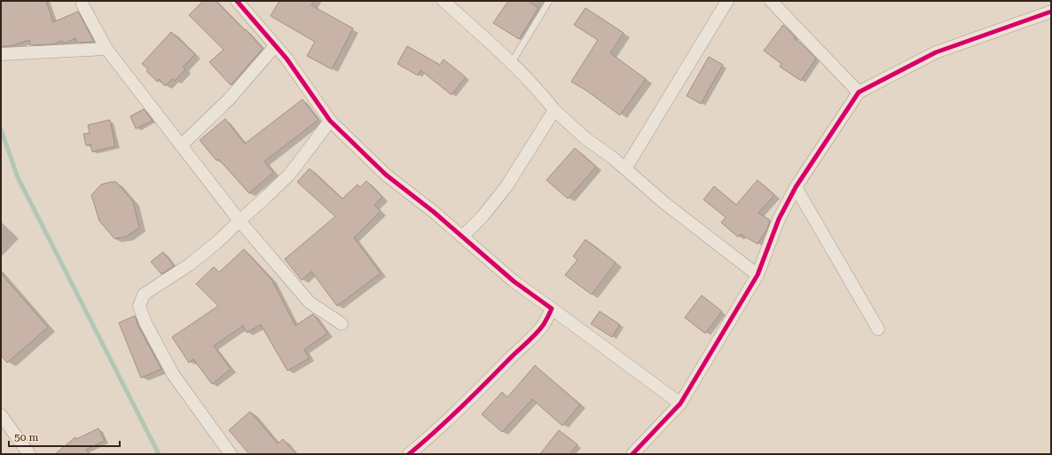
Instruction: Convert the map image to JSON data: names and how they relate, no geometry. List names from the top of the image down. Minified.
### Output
{"scale_bar":"50 m"}
